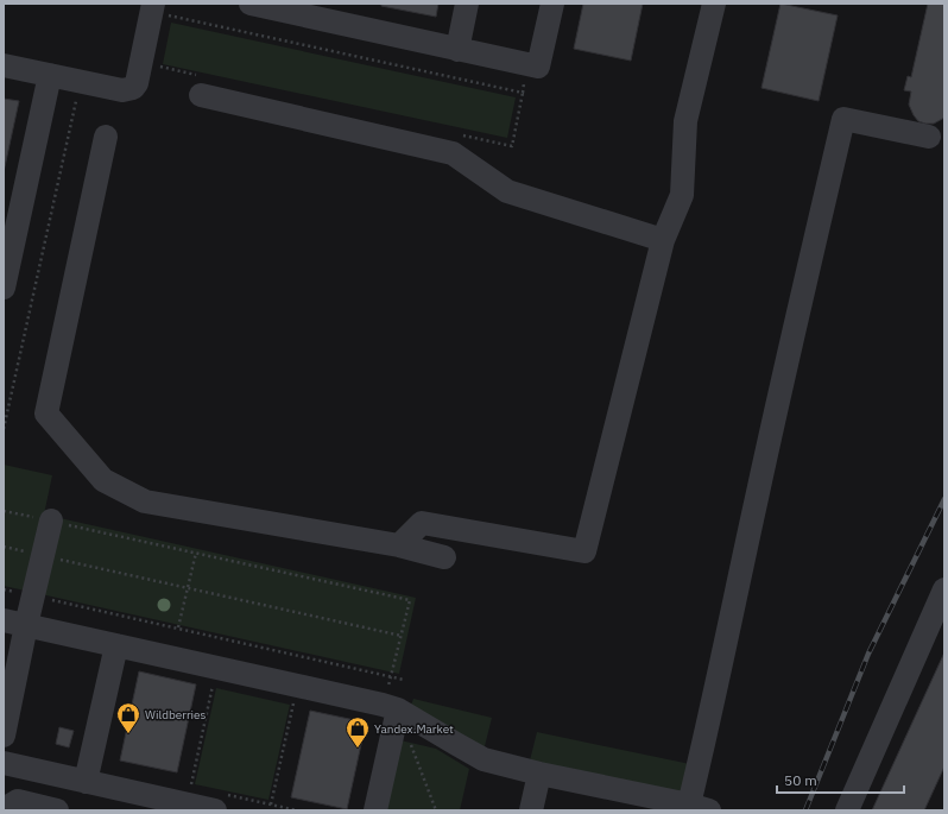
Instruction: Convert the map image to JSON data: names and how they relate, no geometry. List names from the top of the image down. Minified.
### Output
{"places":{"shop":["Wildberries","Yandex.Market"]},"scale_bar":"50 m"}
